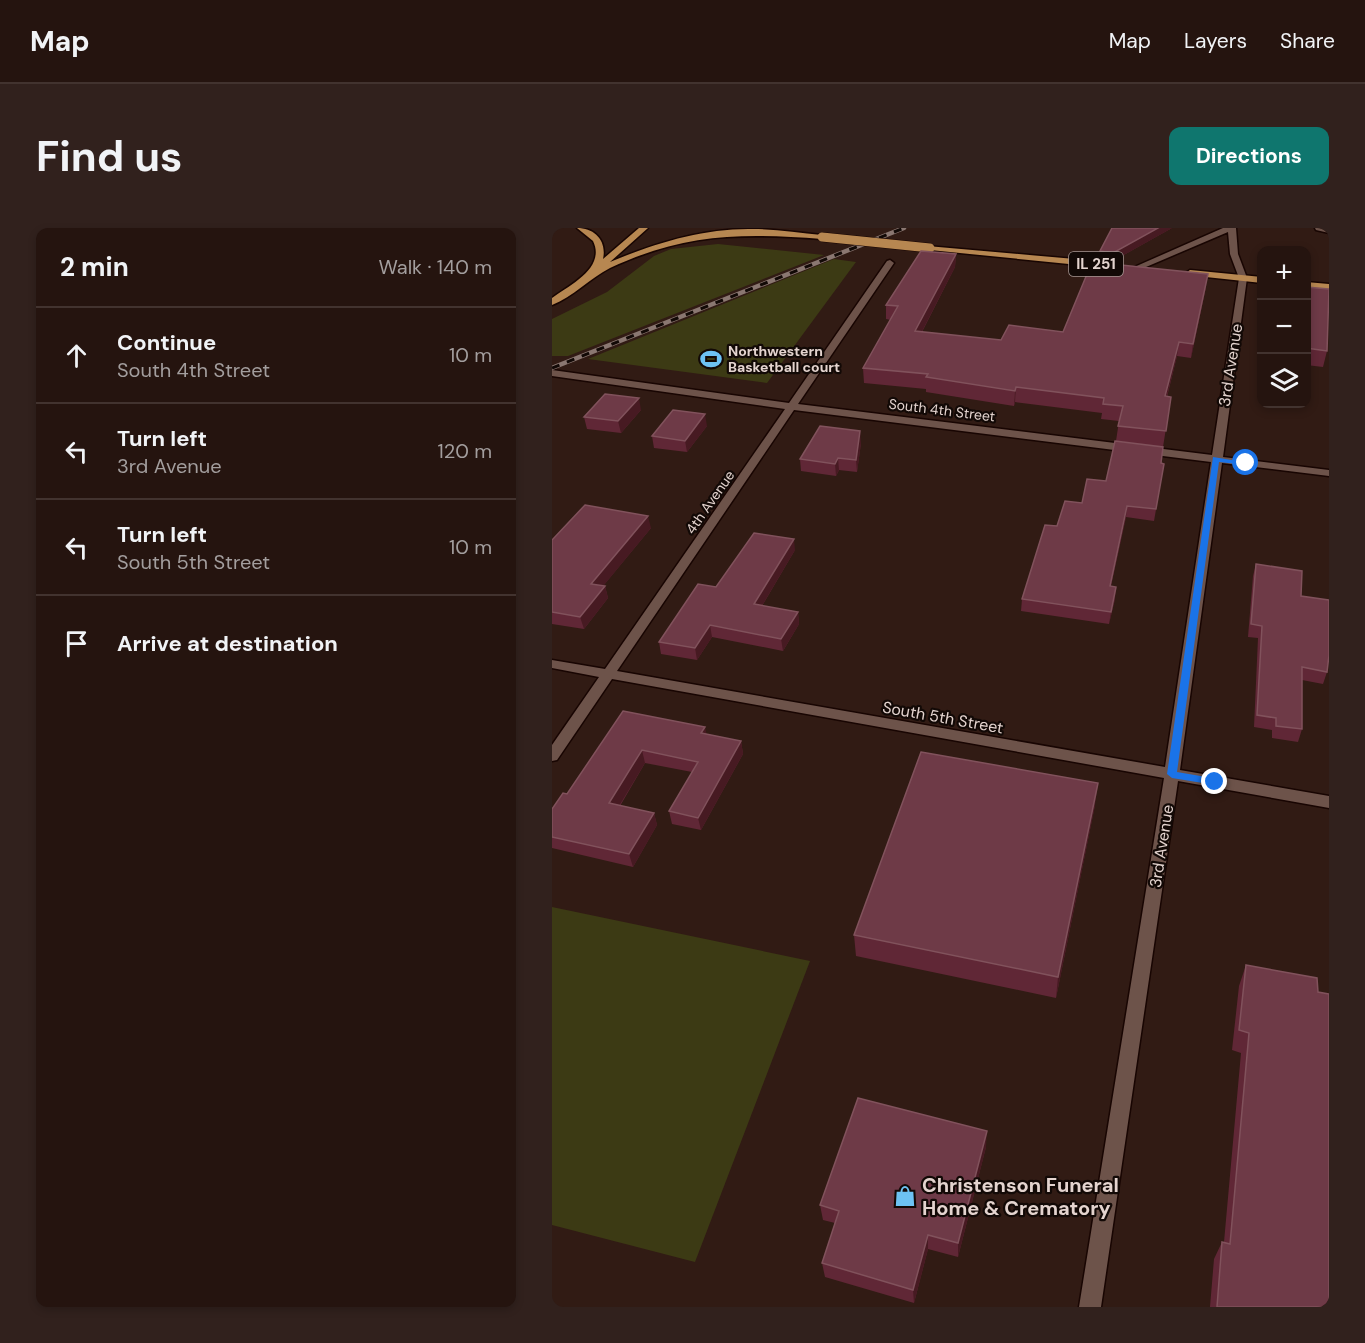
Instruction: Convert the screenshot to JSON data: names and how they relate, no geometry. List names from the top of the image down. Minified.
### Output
{"streets":{"main road":["IL 251"],"street":["3rd Avenue","South 4th Street","4th Avenue","South 5th Street"]},"crossings":[["3rd Avenue","South 4th Street"],["3rd Avenue","South 5th Street"],["South 4th Street","4th Avenue"],["4th Avenue","South 5th Street"]],"places":{"sports":["Northwestern Basketball court"],"shop":["Christenson Funeral Home & Crematory"]},"page":{"header":"Map","nav":["Map","Layers","Share"],"buttons":"Directions","title":"Find us","heading":["2 min","Walk · 140 m"],"map_buttons":["+","−"],"list":[["Continue","South 4th Street","10 m"],["Turn left","3rd Avenue","120 m"],["Turn left","South 5th Street","10 m"],"Arrive at destination"]}}
